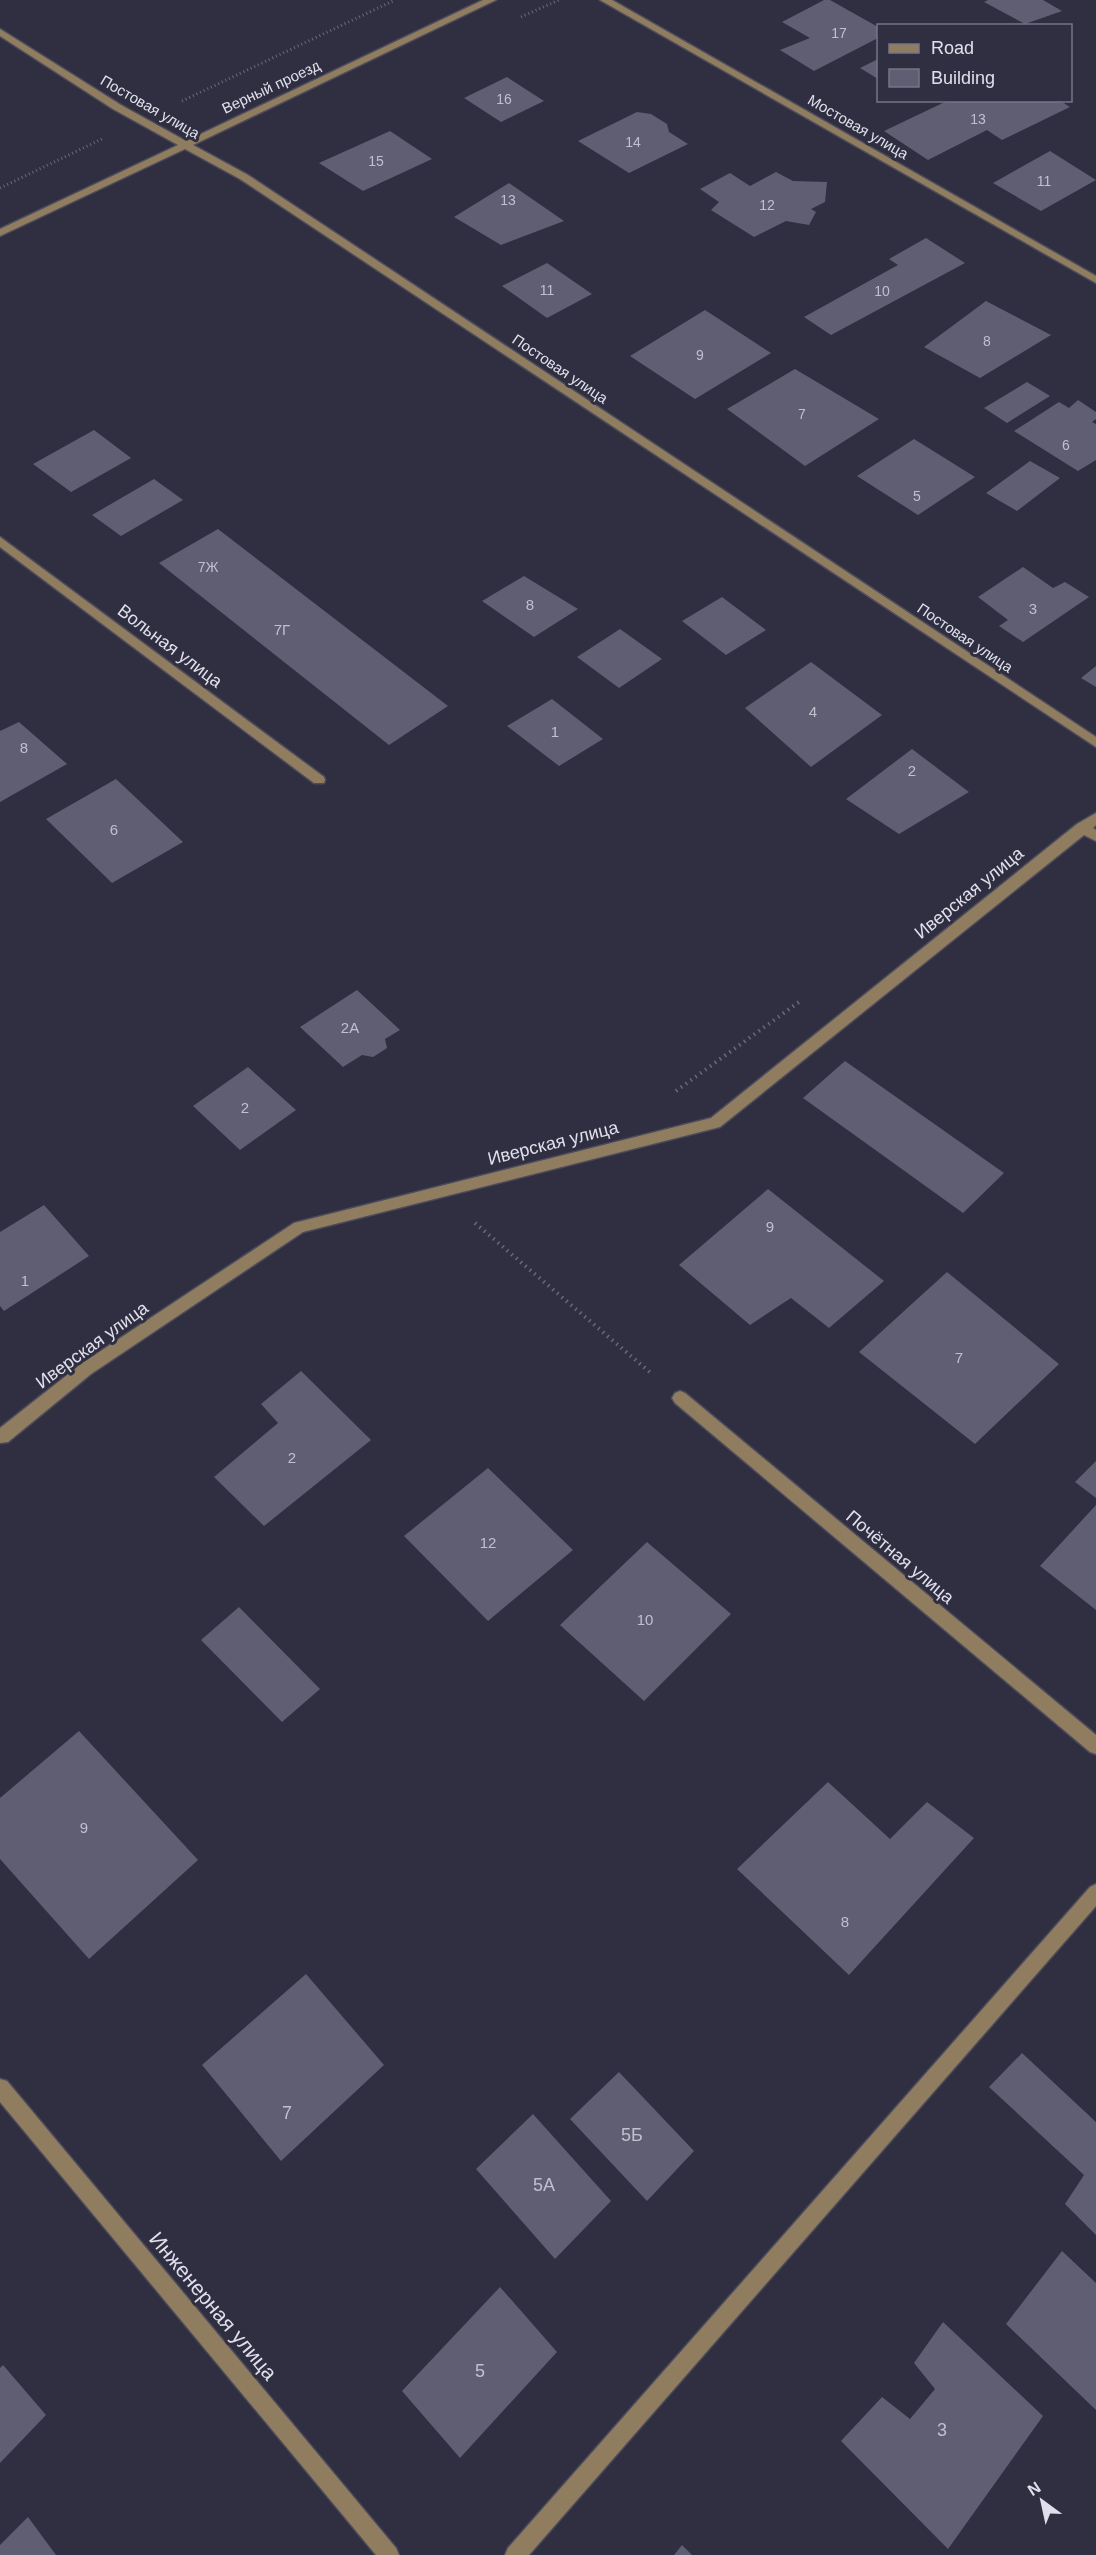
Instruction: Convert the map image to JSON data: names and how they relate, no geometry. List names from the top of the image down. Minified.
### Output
{"streets":{"street":["Верный проезд","Постовая улица","Мостовая улица","Вольная улица","Иверская улица","Почётная улица","Инженерная улица"]},"crossings":[["Верный проезд","Постовая улица"]],"house_numbers":["17","16","13","14","15","11","13","12","11","10","8","9","7","6","5","7Ж","8","3","7Г","4","1","8","2","6","2А","2","9","1","7","2","12","10","9","8","7","5Б","5А","5","3"],"legend":["Road","Building"],"north":"top left"}
